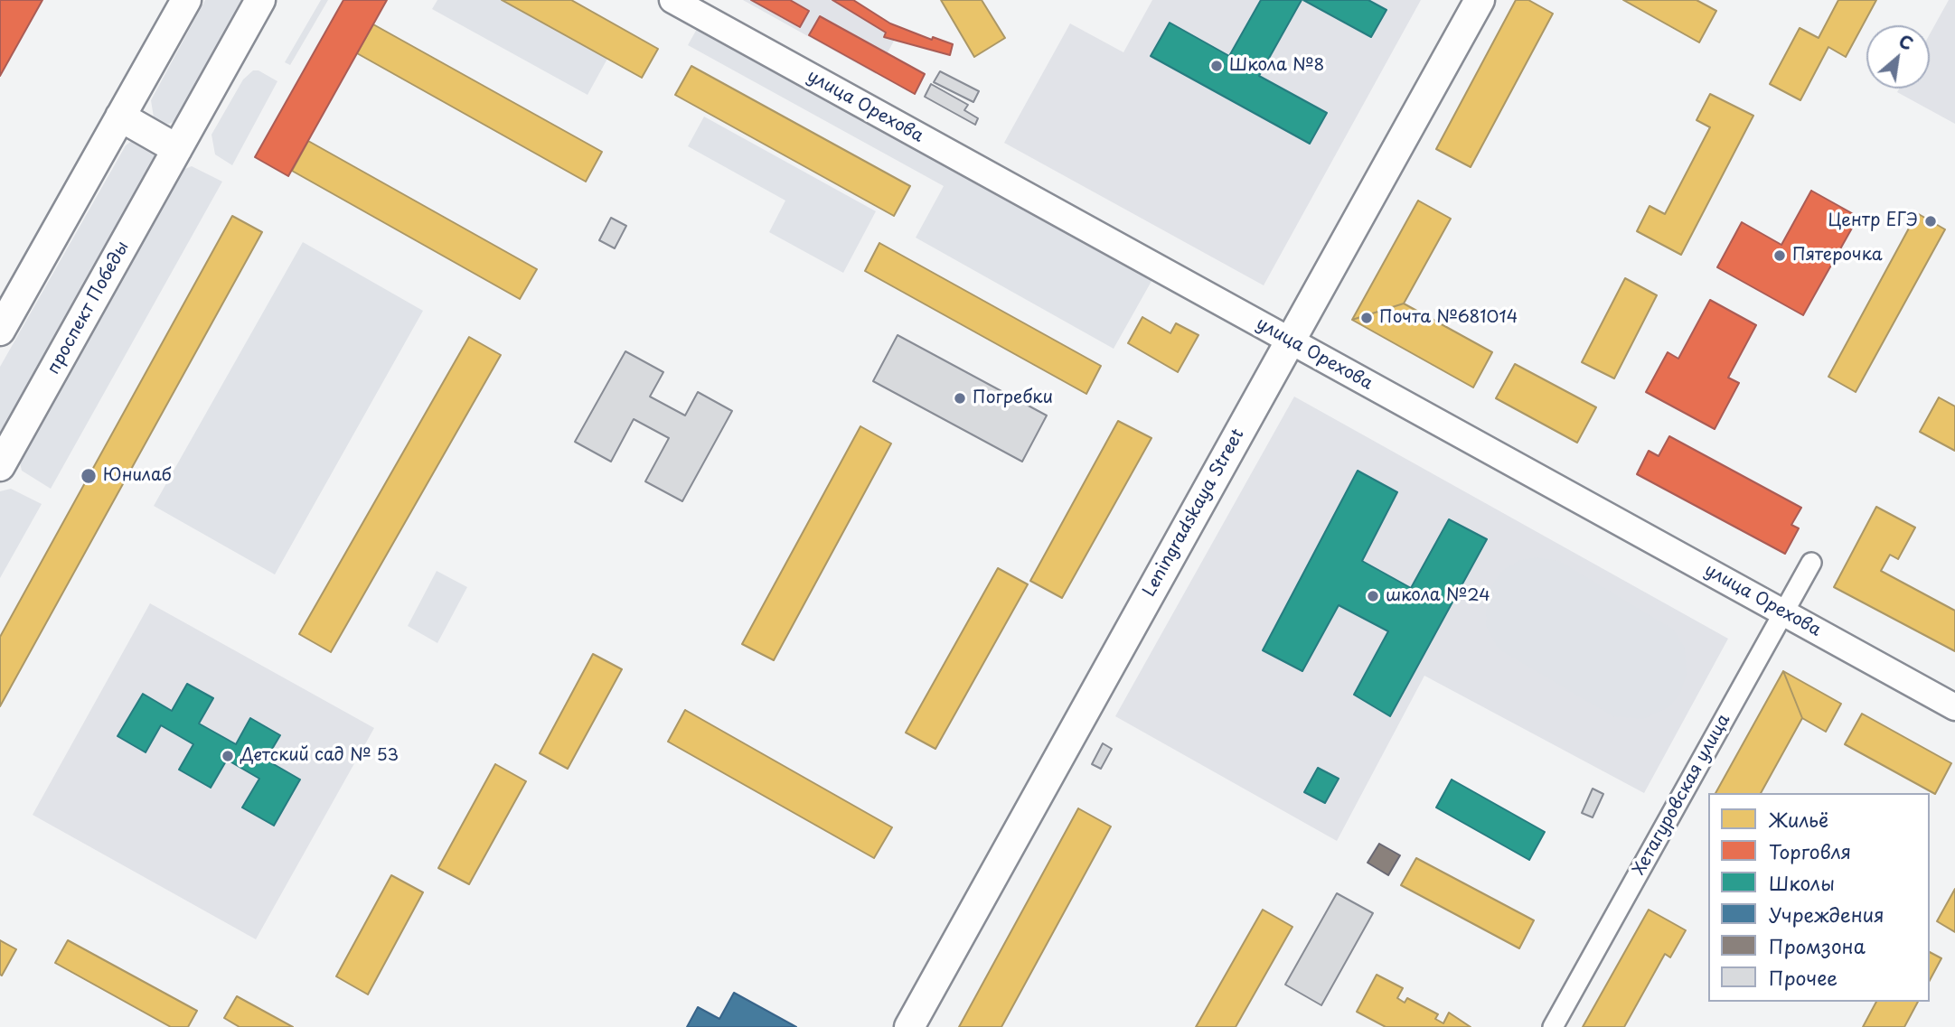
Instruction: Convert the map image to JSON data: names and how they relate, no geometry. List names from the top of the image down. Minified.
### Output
{"streets":{"main road":["проспект Победы","Leningradskaya Street"],"street":["улица Орехова","Хетагуровская улица"]},"crossings":[["улица Орехова","Leningradskaya Street"],["улица Орехова","Хетагуровская улица"]],"places":["Школа №8","Центр ЕГЭ","Пятерочка","Почта №681014","Погребки","Юнилаб","школа №24","Детский сад № 53"],"legend":["Жильё","Торговля","Школы","Учреждения","Промзона","Прочее"],"north":"top right"}
